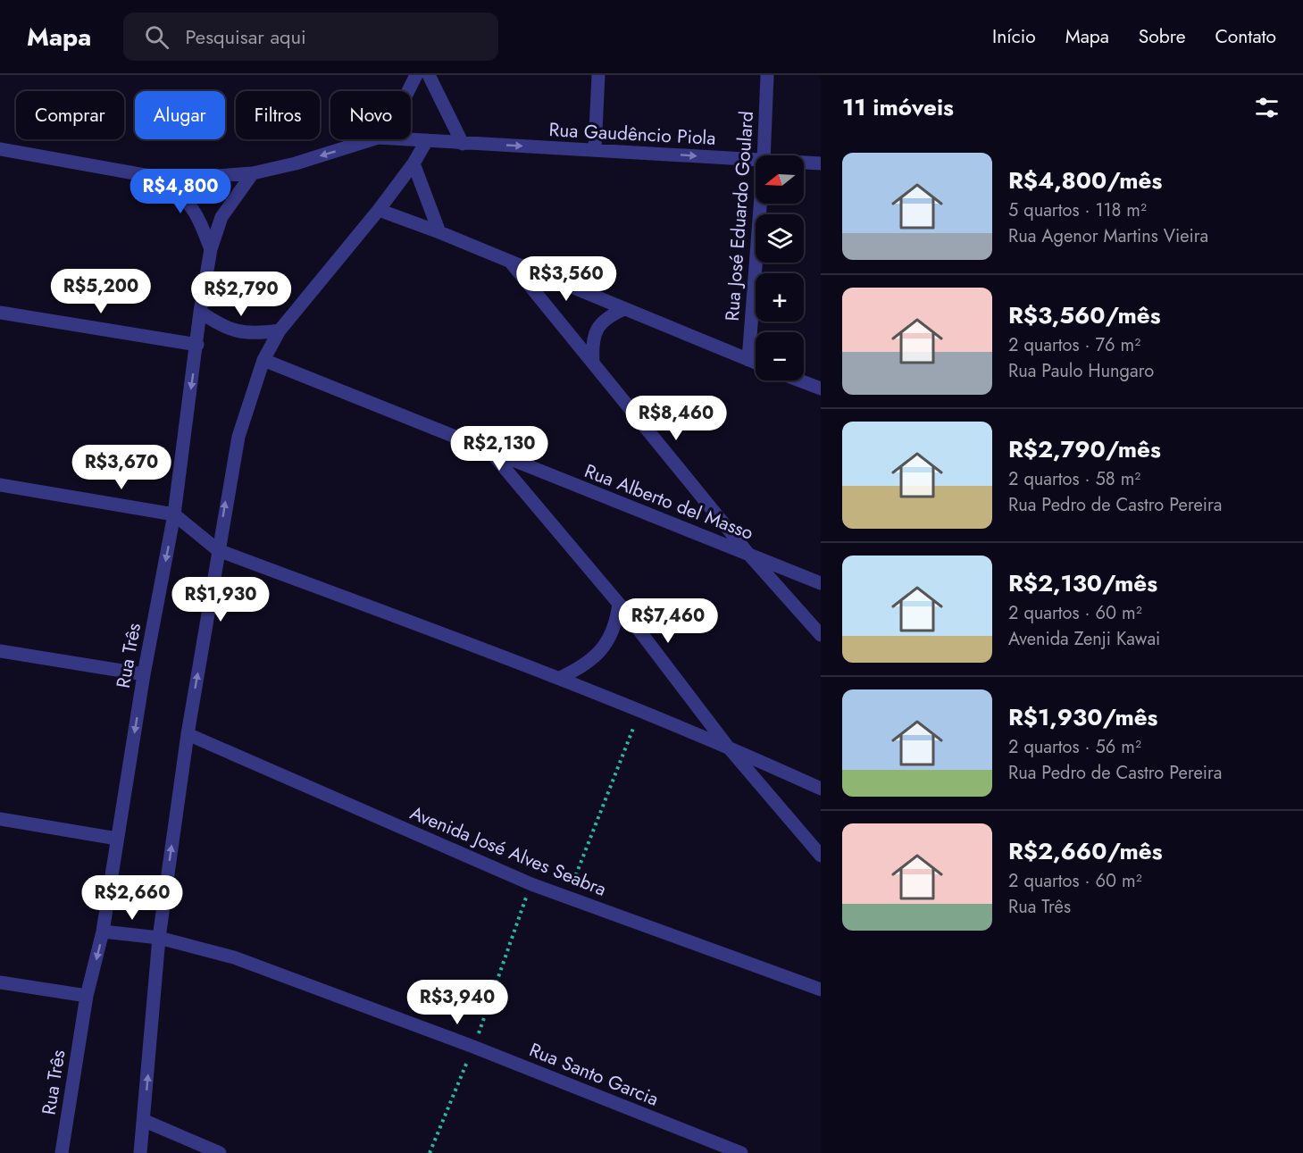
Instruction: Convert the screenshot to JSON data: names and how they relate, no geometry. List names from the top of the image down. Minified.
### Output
{"streets":{"street":["Rua Gaudêncio Piola","Rua José Eduardo Goulard","Rua Alberto del Masso","Rua Três","Avenida José Alves Seabra","Rua Santo Garcia"]},"crossings":[["Rua Três","Rua Santo Garcia"]],"one_way":["Rua Gaudêncio Piola"],"north":"left","page":{"header":"Mapa","search":"Pesquisar aqui","nav":["Início","Mapa","Sobre","Contato"],"heading":"11 imóveis","chip":["Comprar","Alugar","Filtros","Novo"],"list":[{"name":"R$4,800/mês","note":"5 quartos · 118 m² · Rua Agenor Martins Vieira"},{"name":"R$3,560/mês","note":"2 quartos · 76 m² · Rua Paulo Hungaro"},{"name":"R$2,790/mês","note":"2 quartos · 58 m² · Rua Pedro de Castro Pereira"},{"name":"R$2,130/mês","note":"2 quartos · 60 m² · Avenida Zenji Kawai"},{"name":"R$1,930/mês","note":"2 quartos · 56 m² · Rua Pedro de Castro Pereira"},{"name":"R$2,660/mês","note":"2 quartos · 60 m² · Rua Três"}],"map_buttons":["+","−"],"price":["R$4,800","R$3,560","R$5,200","R$2,790","R$8,460","R$2,130","R$3,670","R$1,930","R$7,460","R$2,660","R$3,940"]}}
